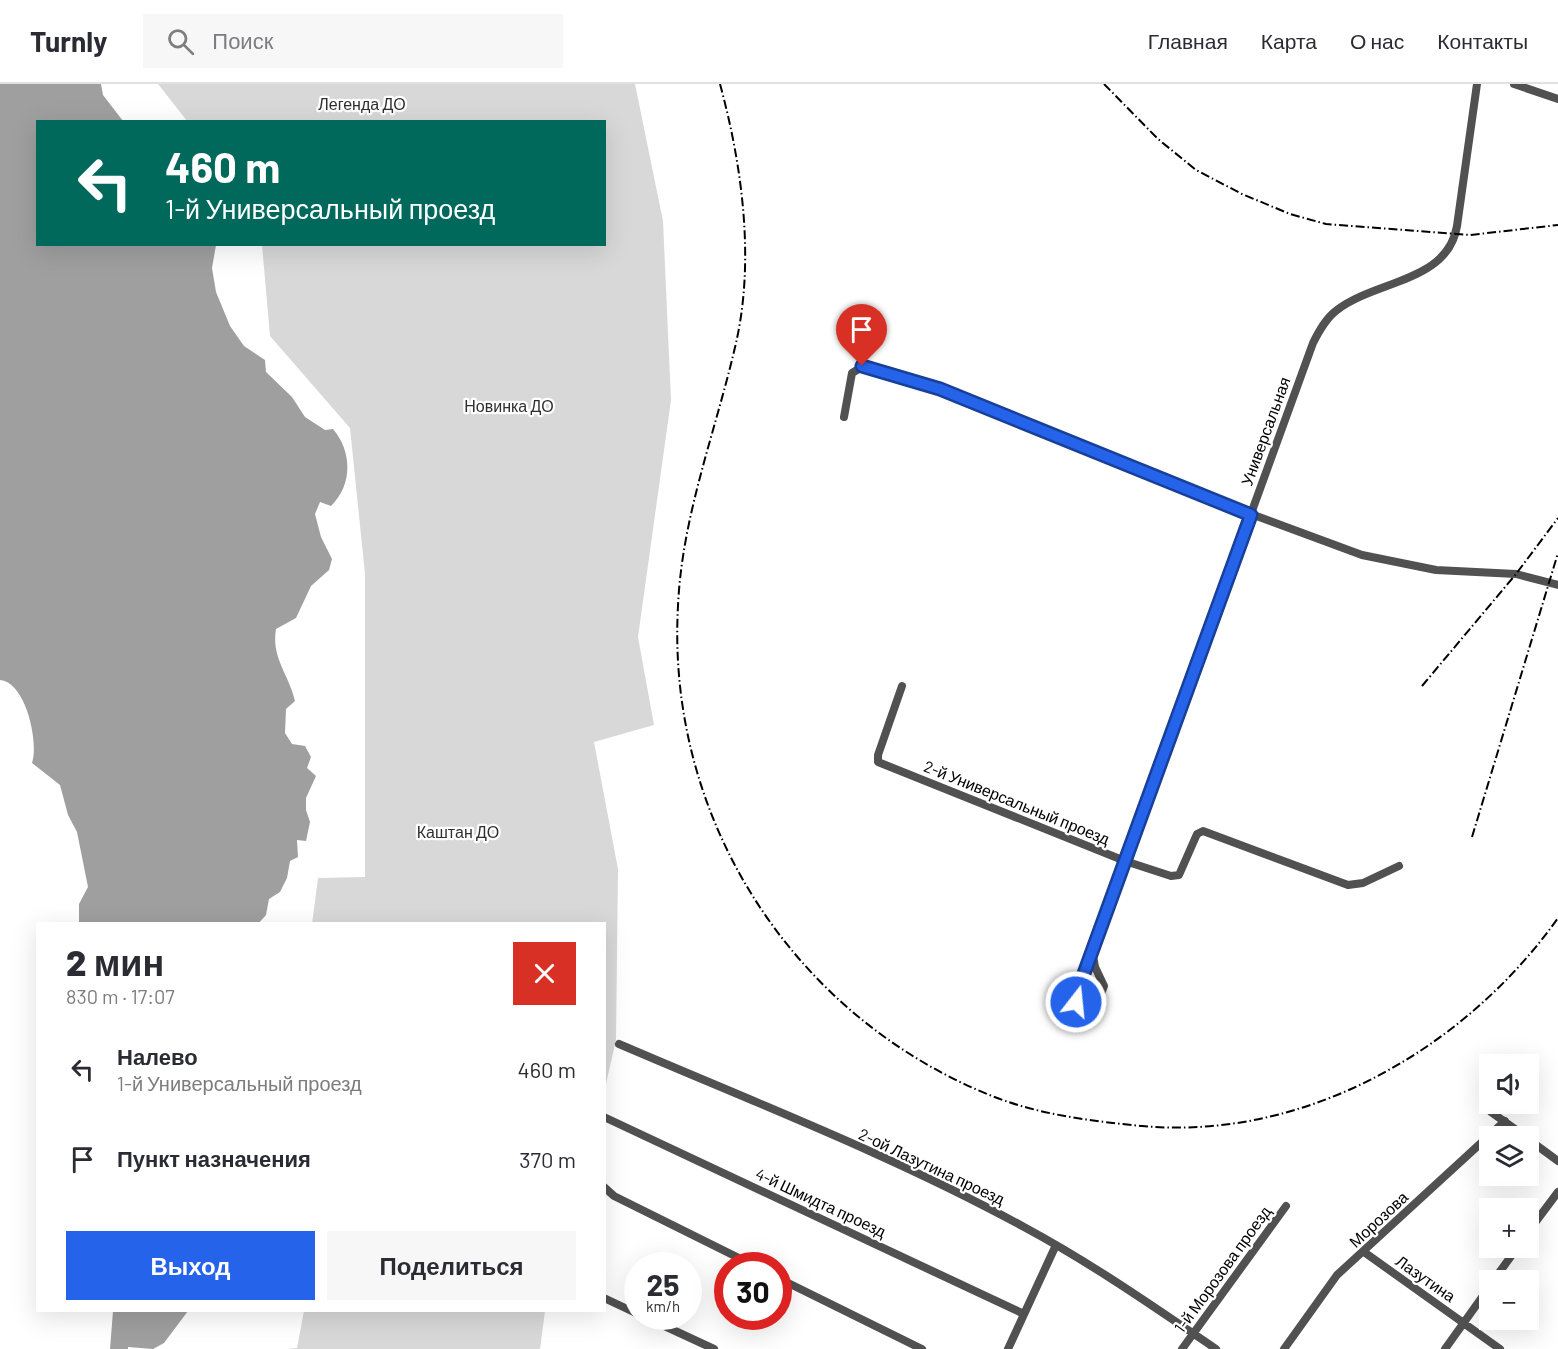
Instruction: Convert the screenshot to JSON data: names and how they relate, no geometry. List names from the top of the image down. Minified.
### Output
{"streets":{"street":["Универсальная","2-й Универсальный проезд","2-ой Лазутина проезд","4-й Шмидта проезд","Морозова","1-й Морозова проезд","Лазутина"]},"crossings":[["Универсальная","2-й Универсальный проезд"],["2-ой Лазутина проезд","1-й Морозова проезд"],["Морозова","Лазутина"]],"parks":["Легенда ДО","Новинка ДО","Каштан ДО"],"page":{"header":"Turnly","search":"Поиск","nav":["Главная","Карта","О нас","Контакты"],"turn":["460 m","1-й Универсальный проезд"],"heading":["2 мин","830 m · 17:07"],"list":[{"name":"Налево","note":"1-й Универсальный проезд","value":"460 m"},{"name":"Пункт назначения","value":"370 m"}],"map_buttons":["+","−"],"buttons":["Выход","Поделиться"],"speed":"25 km/h","limit":"30"}}
